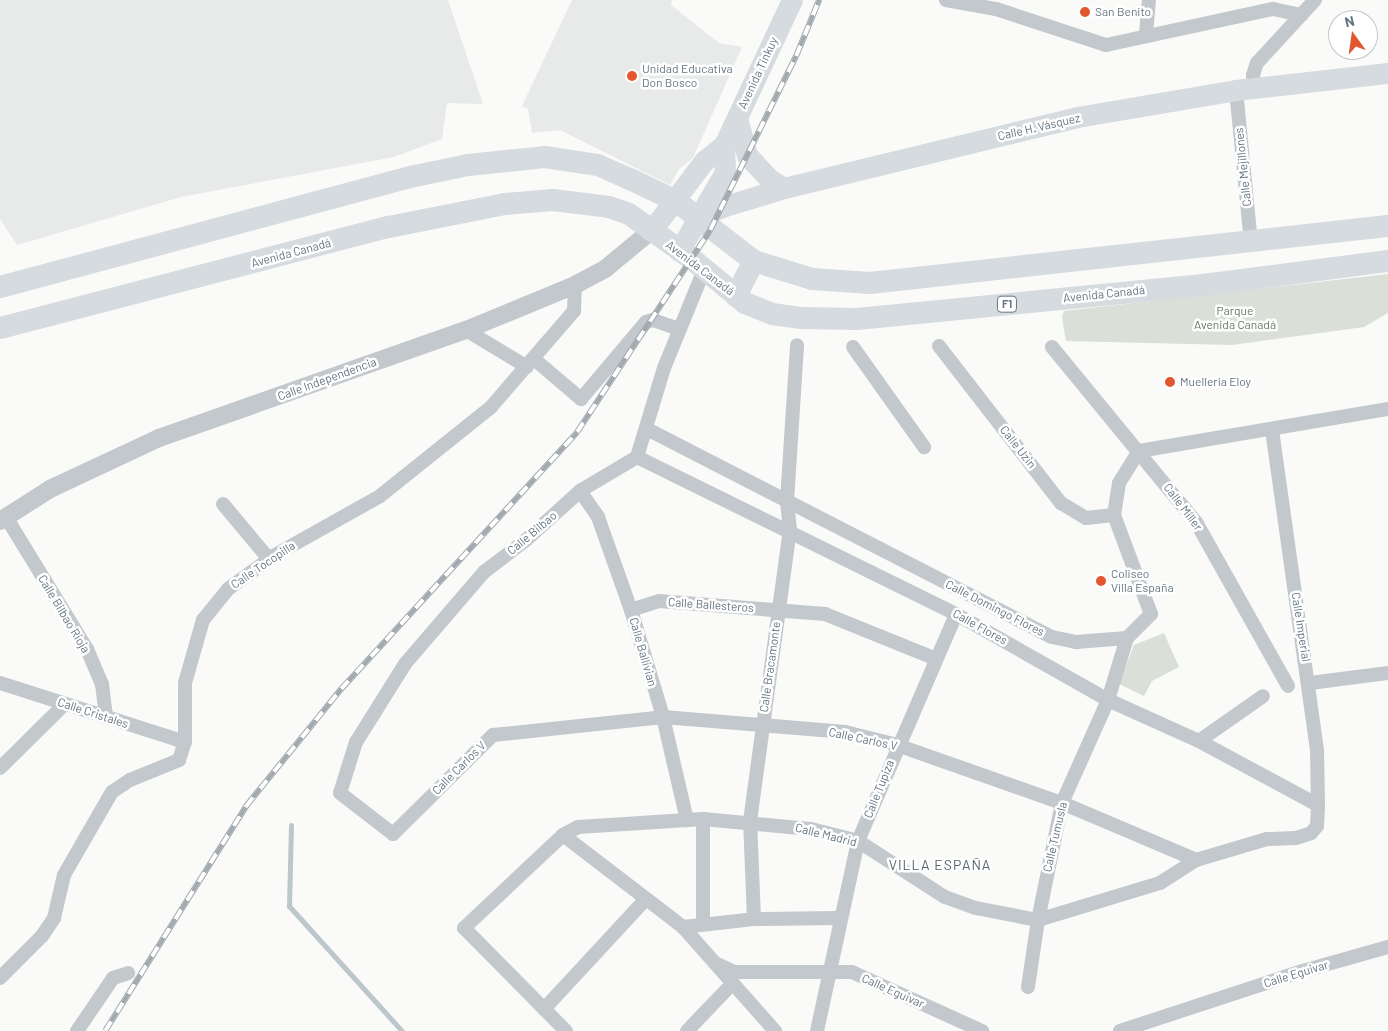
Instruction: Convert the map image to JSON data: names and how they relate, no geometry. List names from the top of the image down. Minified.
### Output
{"streets":{"highway":["Avenida Canadá","F1"],"main road":["Avenida Tinkuy","Calle H. Vásquez"],"street":["Calle Mejillones","Calle Independencia","Calle Uzin","Calle Miller","Calle Bilbao","Calle Tocopilla","Calle Ballesteros","Calle Domingo Flores","Calle Bilbao Rioja","Calle Flores","Calle Imperial","Calle Ballivian","Calle Bracamonte","Calle Cristales","Calle Carlos V","Calle Tupiza","Calle Madrid","Calle Tumusla","Calle Eguivar"]},"crossings":[["Avenida Tinkuy","Calle H. Vásquez"],["Avenida Tinkuy","Avenida Canadá"],["Avenida Tinkuy","Calle Independencia"],["Calle H. Vásquez","Calle Mejillones"],["Avenida Canadá","Calle Independencia"],["Calle Independencia","Calle Tocopilla"],["Calle Independencia","Calle Bilbao Rioja"],["Calle Bilbao","Calle Flores"],["Calle Bilbao","Calle Ballivian"],["Calle Bilbao","Calle Carlos V"],["Calle Tocopilla","Calle Cristales"],["Calle Ballesteros","Calle Ballivian"],["Calle Ballesteros","Calle Bracamonte"],["Calle Ballesteros","Calle Tupiza"],["Calle Domingo Flores","Calle Bracamonte"],["Calle Domingo Flores","Calle Tumusla"],["Calle Bilbao Rioja","Calle Cristales"],["Calle Flores","Calle Imperial"],["Calle Flores","Calle Bracamonte"],["Calle Flores","Calle Tupiza"],["Calle Flores","Calle Tumusla"],["Calle Imperial","Calle Carlos V"],["Calle Imperial","Calle Madrid"],["Calle Ballivian","Calle Carlos V"],["Calle Ballivian","Calle Madrid"],["Calle Bracamonte","Calle Carlos V"],["Calle Bracamonte","Calle Madrid"],["Calle Carlos V","Calle Tupiza"],["Calle Carlos V","Calle Madrid"],["Calle Carlos V","Calle Tumusla"],["Calle Tupiza","Calle Madrid"],["Calle Tupiza","Calle Eguivar"],["Calle Madrid","Calle Tumusla"]],"districts":["VILLA ESPAÑA"],"parks":["Parque Avenida Canadá"],"places":["San Benito","Unidad Educativa Don Bosco","Muelleria Eloy","Coliseo Villa España"],"north":"top"}
